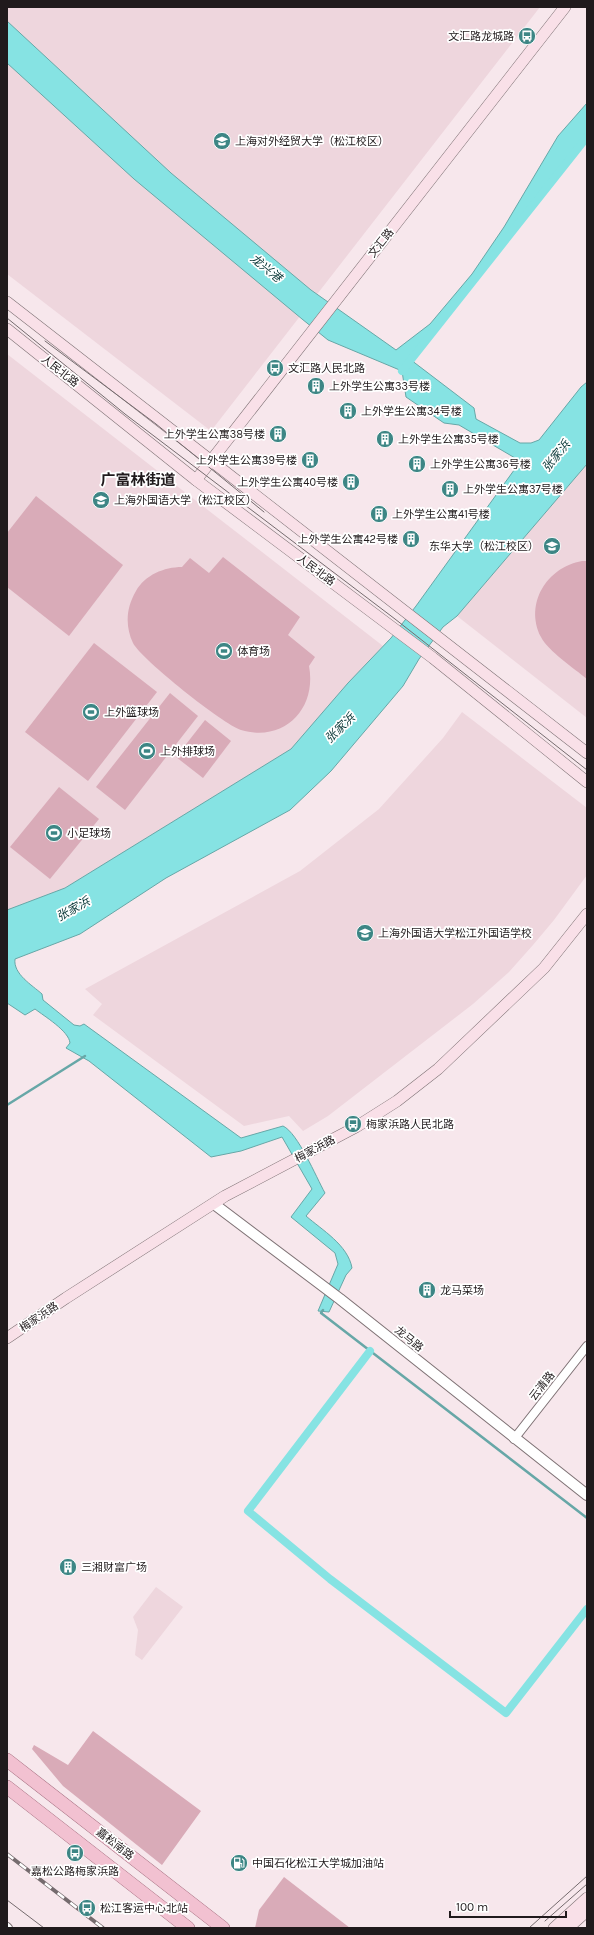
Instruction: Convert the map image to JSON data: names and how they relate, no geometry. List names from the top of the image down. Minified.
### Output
{"streets":{"main road":["文汇路","人民北路","梅家浜路","嘉松南路"],"street":["龙马路","云清路"]},"crossings":[["文汇路","人民北路"],["梅家浜路","龙马路"],["龙马路","云清路"]],"districts":["广富林街道"],"water":["龙兴港","张家浜"],"places":{"bus stop":["文汇路龙城路","文汇路人民北路","梅家浜路人民北路","嘉松公路梅家浜路","松江客运中心北站"],"school or university":["上海对外经贸大学（松江校区）","上海外国语大学（松江校区）","东华大学（松江校区）","上海外国语大学松江外国语学校"],"building":["上外学生公寓33号楼","上外学生公寓34号楼","上外学生公寓38号楼","上外学生公寓35号楼","上外学生公寓39号楼","上外学生公寓36号楼","上外学生公寓40号楼","上外学生公寓37号楼","上外学生公寓41号楼","上外学生公寓42号楼","龙马菜场","三湘财富广场"],"sports":["体育场","上外篮球场","上外排球场","小足球场"],"fuel station":["中国石化松江大学城加油站"]},"scale_bar":"100 m"}
